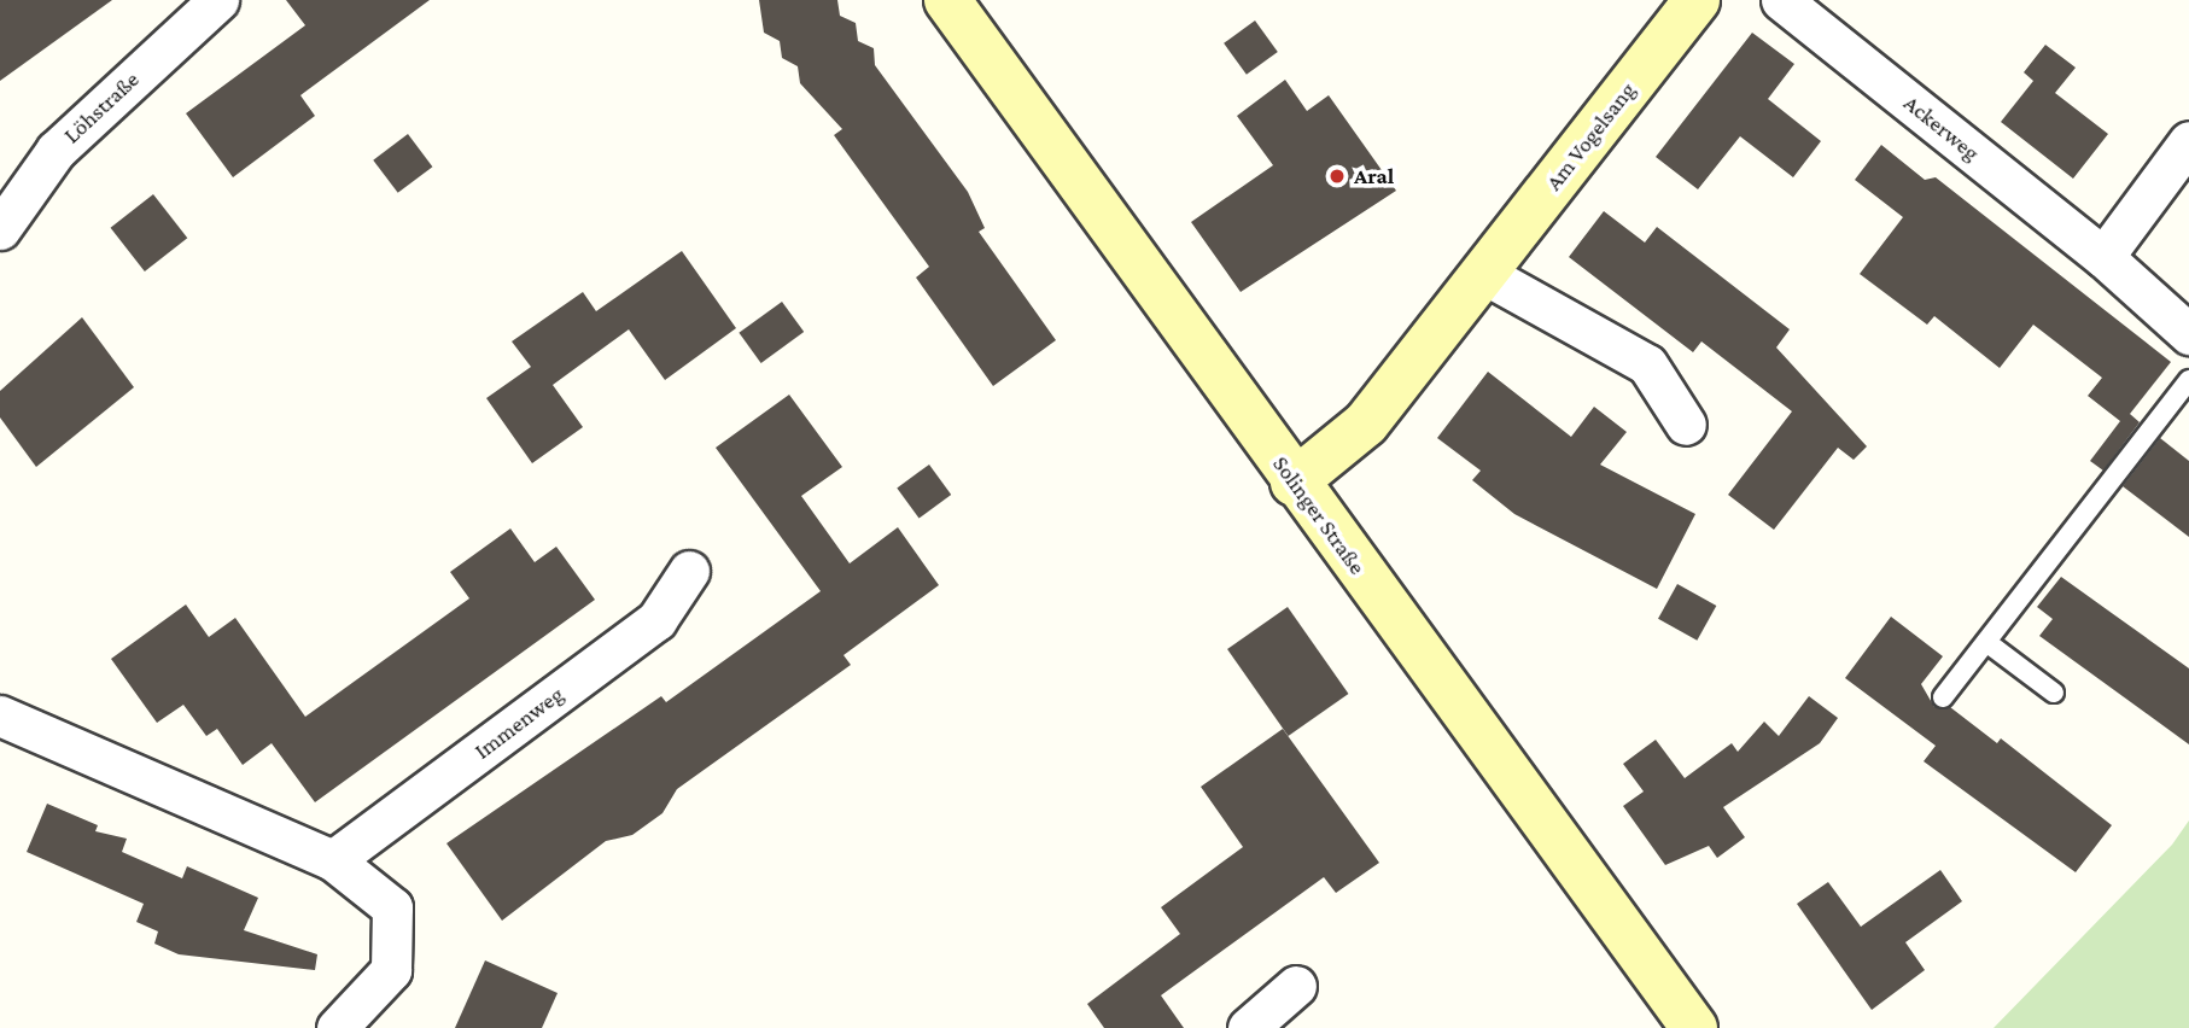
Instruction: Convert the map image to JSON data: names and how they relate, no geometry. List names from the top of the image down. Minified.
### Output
{"streets":{"main road":["Am Vogelsang","Solinger Straße"],"street":["Löhstraße","Ackerweg","Immenweg"]},"crossings":[["Am Vogelsang","Solinger Straße"]],"places":["Aral"]}
